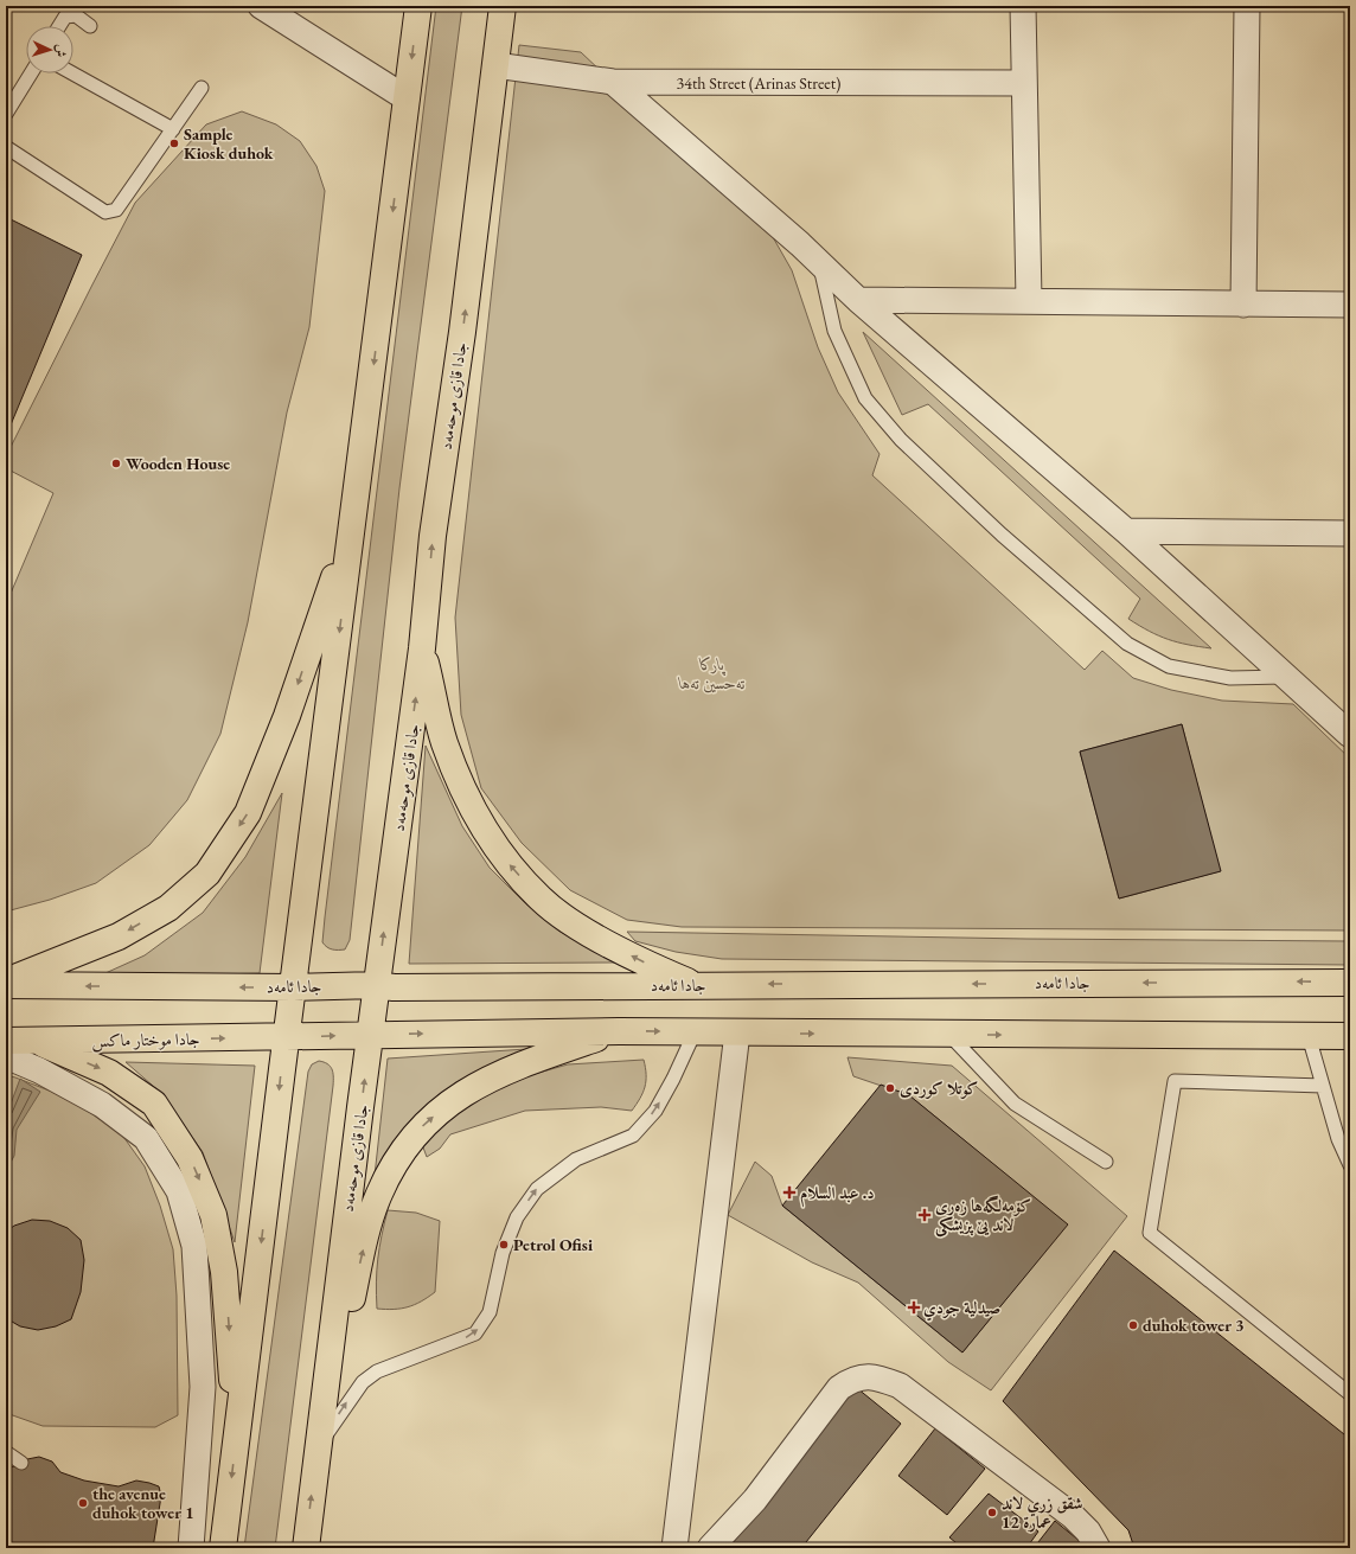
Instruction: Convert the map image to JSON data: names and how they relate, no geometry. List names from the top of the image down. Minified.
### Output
{"streets":{"main road":["جادا قازی موحەمەد","جادا ئامەد","جادا موختار ماكس"],"street":["34th Street (Arinas Street)"]},"crossings":[["34th Street (Arinas Street)","جادا قازی موحەمەد"],["جادا قازی موحەمەد","جادا ئامەد"]],"one_way":["جادا موختار ماكس"],"parks":["پارکا تەحسین تەها"],"places":{"other":["Sample Kiosk duhok","Wooden House","كوتلا كوردی","Petrol Ofisi","duhok tower 3","the avenue duhok tower 1","شقق زري لاند عمارة 12"],"health":["د. عبد السلام","کۆمه‌لگه‌ها زه‌ری لاند یێ پزیشکی","صيدلية جودي"]},"north":"right"}
